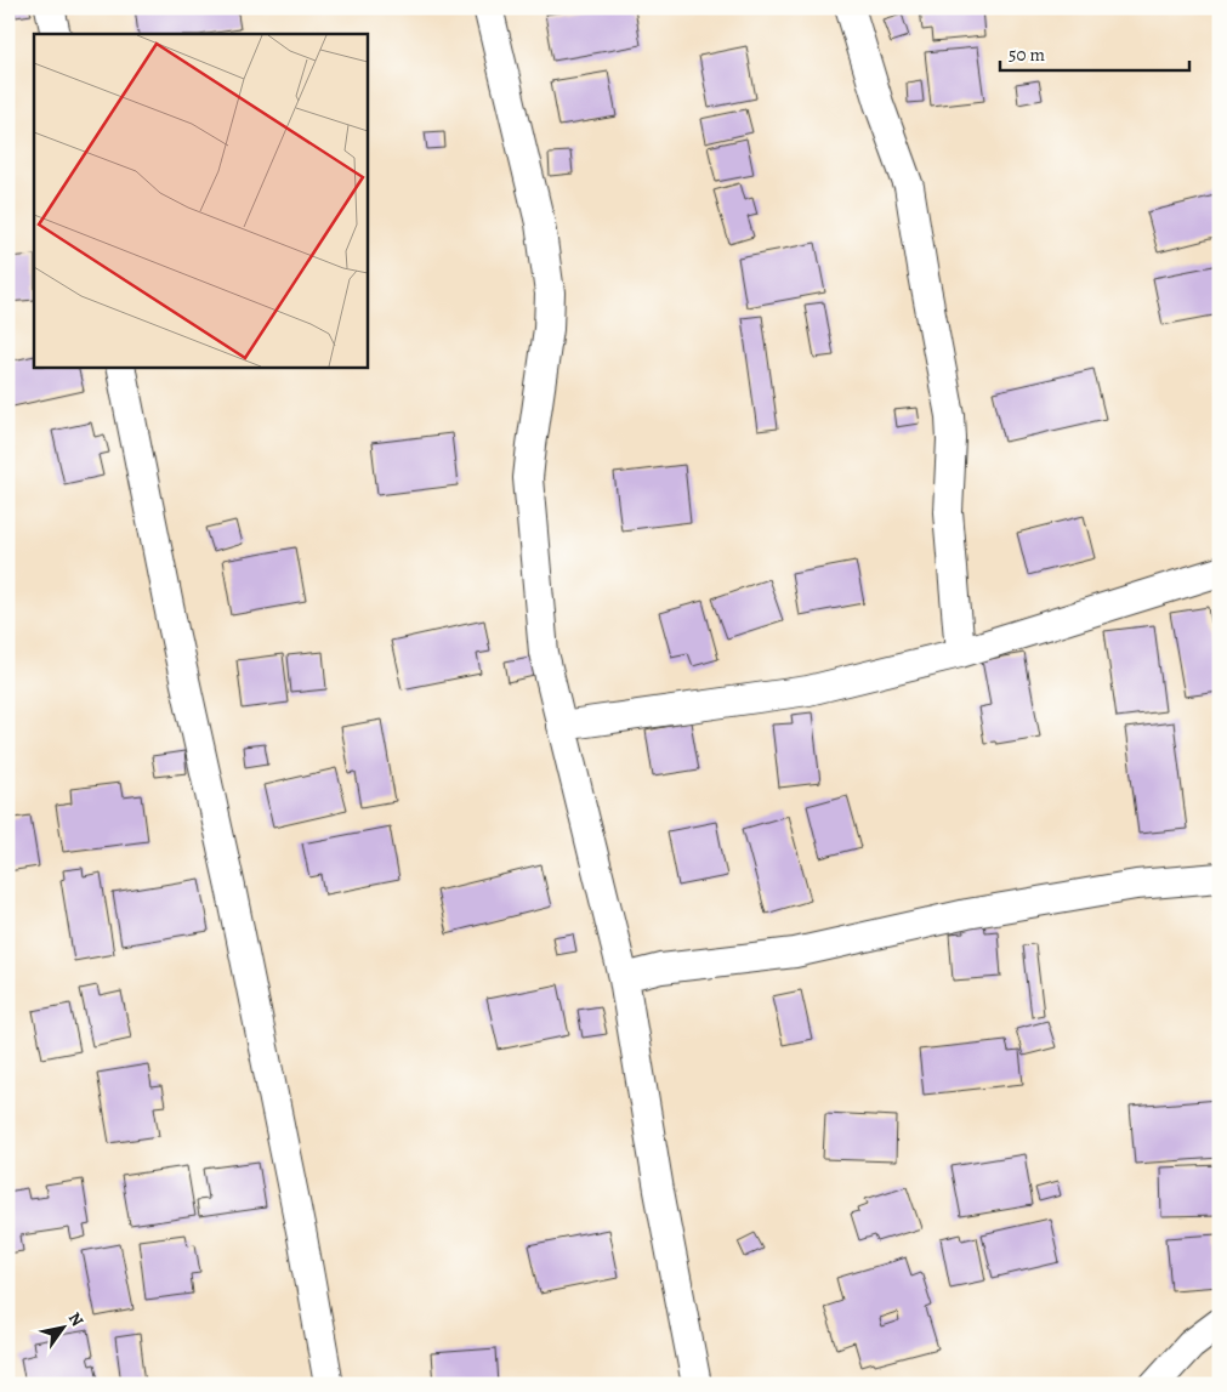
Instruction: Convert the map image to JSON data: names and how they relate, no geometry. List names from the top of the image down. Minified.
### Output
{"scale_bar":"50 m","north":"top right"}
